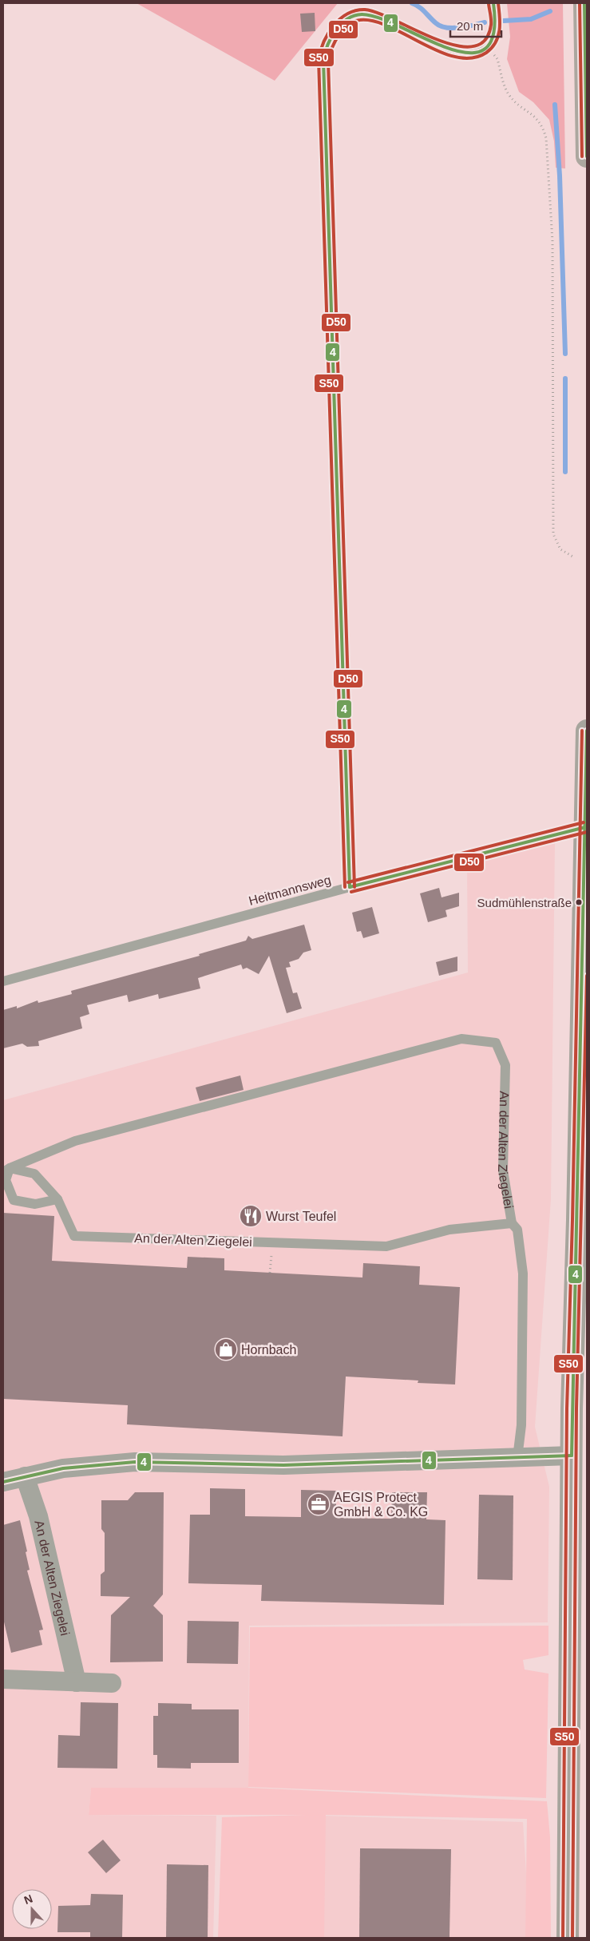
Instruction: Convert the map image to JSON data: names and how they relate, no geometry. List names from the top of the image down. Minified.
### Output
{"streets":{"street":["An der Alten Ziegelei"],"lane":["Heitmannsweg"]},"places":{"other":["Sudmühlenstraße"],"restaurant":["Wurst Teufel"],"shop":["Hornbach"],"office":["AEGIS Protect GmbH & Co. KG"]},"lines":["transit line 4","transit line D50","transit line S50"],"scale_bar":"20 m","north":"top"}
